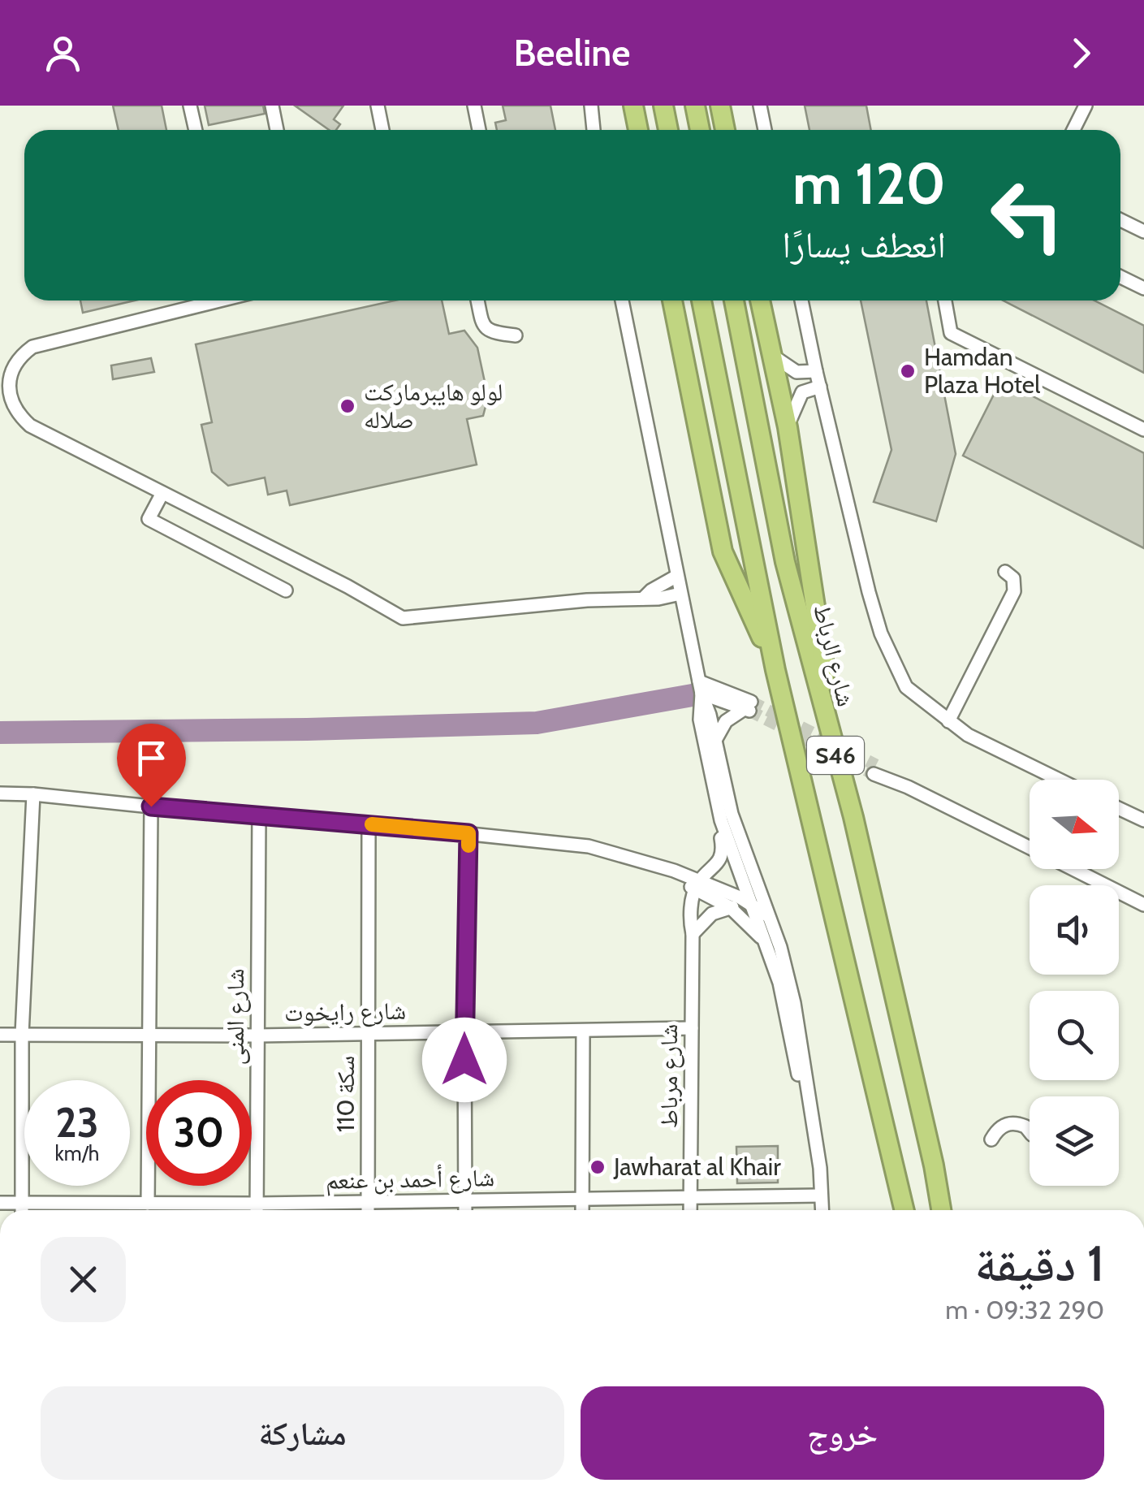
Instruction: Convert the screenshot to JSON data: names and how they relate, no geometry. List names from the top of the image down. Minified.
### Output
{"streets":{"highway":["شارع الرباط","S46"],"street":["شارع رايخوت","شارع المنى","شارع مرباط","سكة 110","شارع أحمد بن عنعم"]},"crossings":[["شارع رايخوت","شارع المنى"],["شارع رايخوت","شارع مرباط"],["شارع رايخوت","سكة 110"],["شارع المنى","شارع أحمد بن عنعم"],["شارع مرباط","شارع أحمد بن عنعم"],["سكة 110","شارع أحمد بن عنعم"]],"places":["Hamdan Plaza Hotel","لولو هايبرماركت صلاله","Jawharat al Khair"],"north":"right","page":{"header":"Beeline","turn":["120 m","انعطف يسارًا"],"speed":"23 km/h","limit":"30","heading":["1 دقيقة","290 m · 09:32"],"buttons":["خروج","مشاركة"]}}
